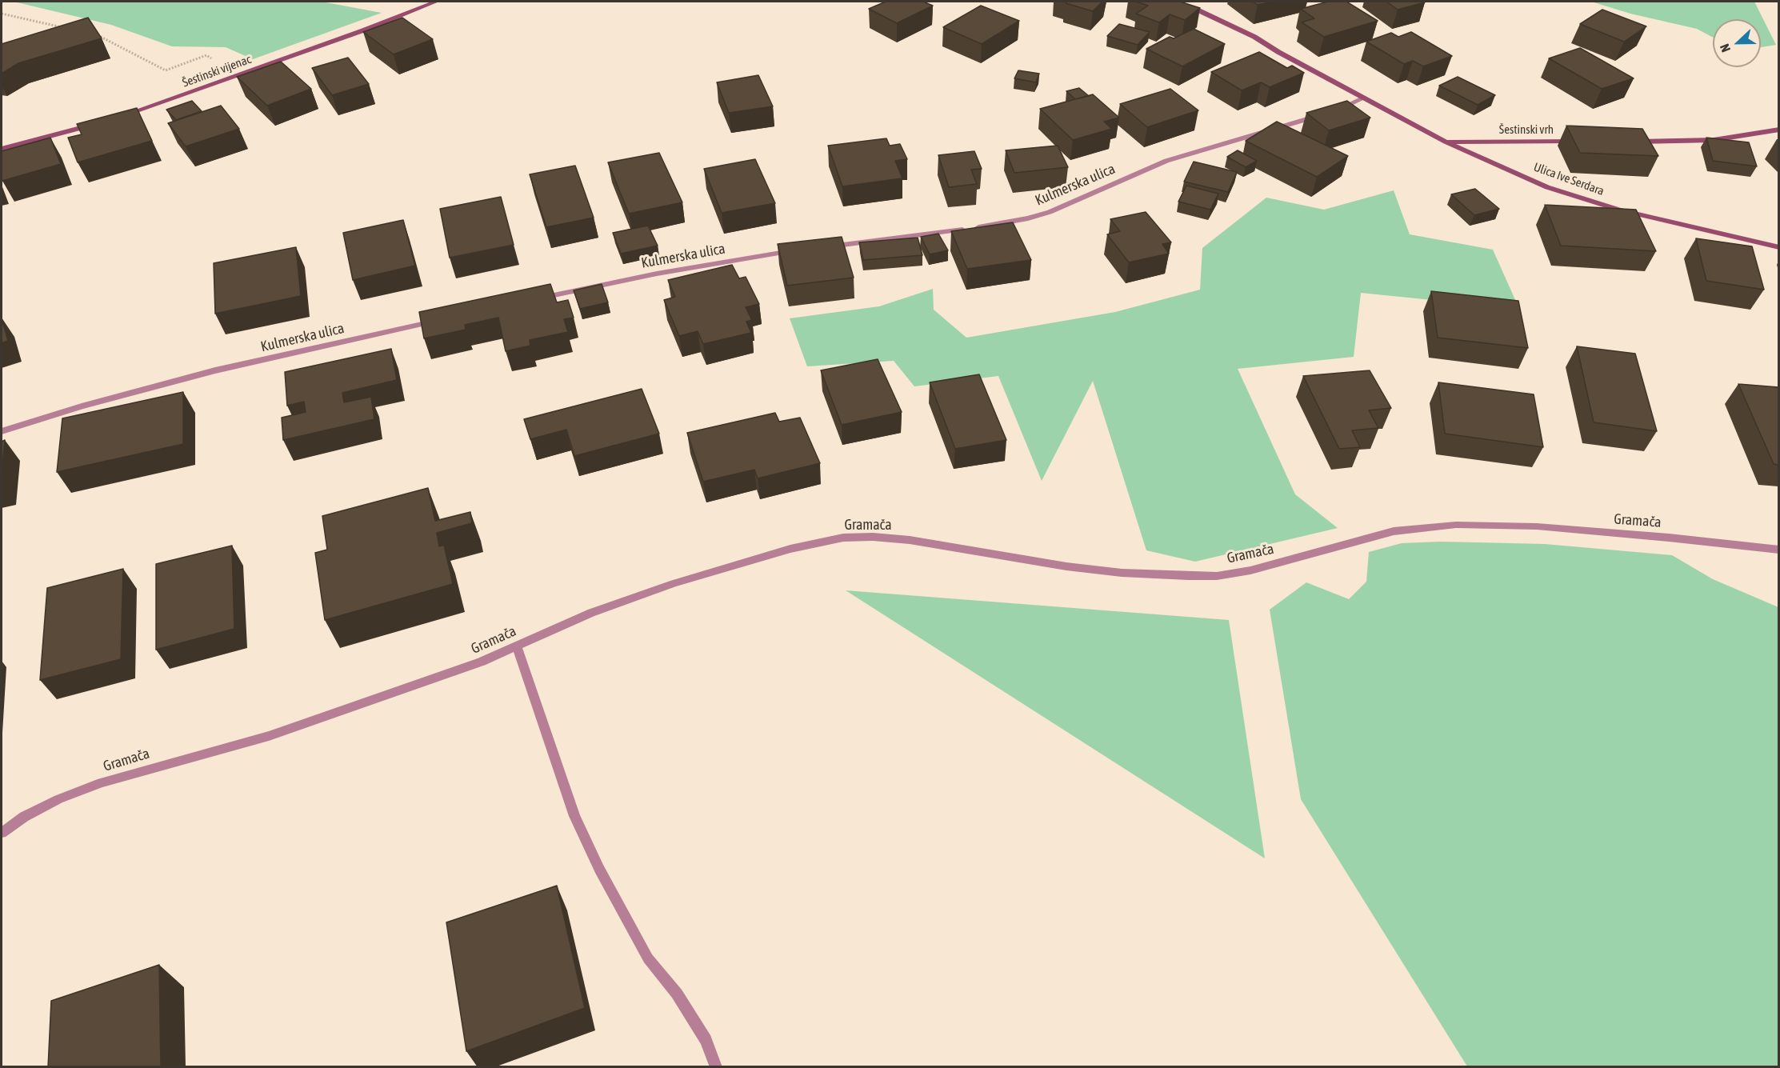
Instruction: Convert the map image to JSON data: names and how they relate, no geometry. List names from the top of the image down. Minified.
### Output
{"streets":{"street":["Šestinski vijenac","Šestinski vrh","Ulica Ive Serdara","Kulmerska ulica","Gramača"]},"crossings":[["Šestinski vrh","Ulica Ive Serdara"],["Ulica Ive Serdara","Kulmerska ulica"]],"north":"left"}
